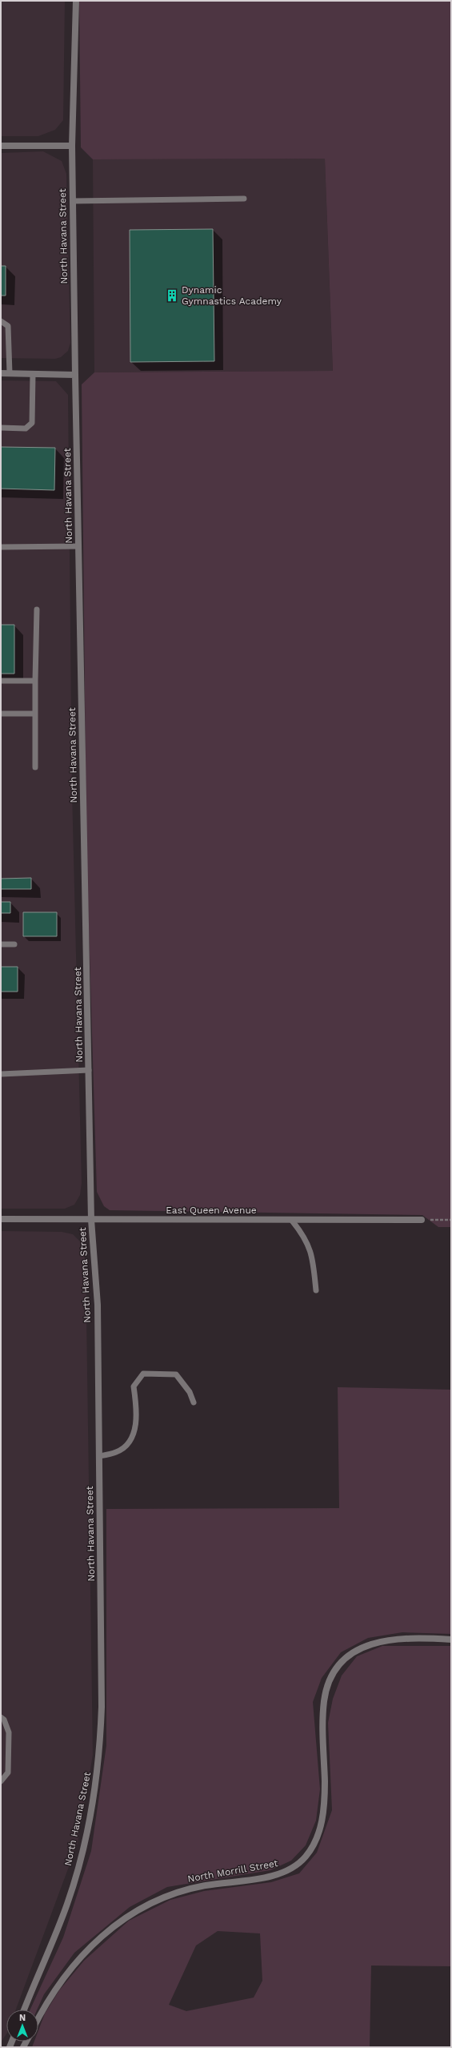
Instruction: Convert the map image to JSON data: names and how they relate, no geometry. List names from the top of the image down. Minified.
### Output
{"streets":{"street":["North Havana Street","East Queen Avenue","North Morrill Street"]},"crossings":[["North Havana Street","East Queen Avenue"]],"places":{"building":["Dynamic Gymnastics Academy"]},"north":"top"}
